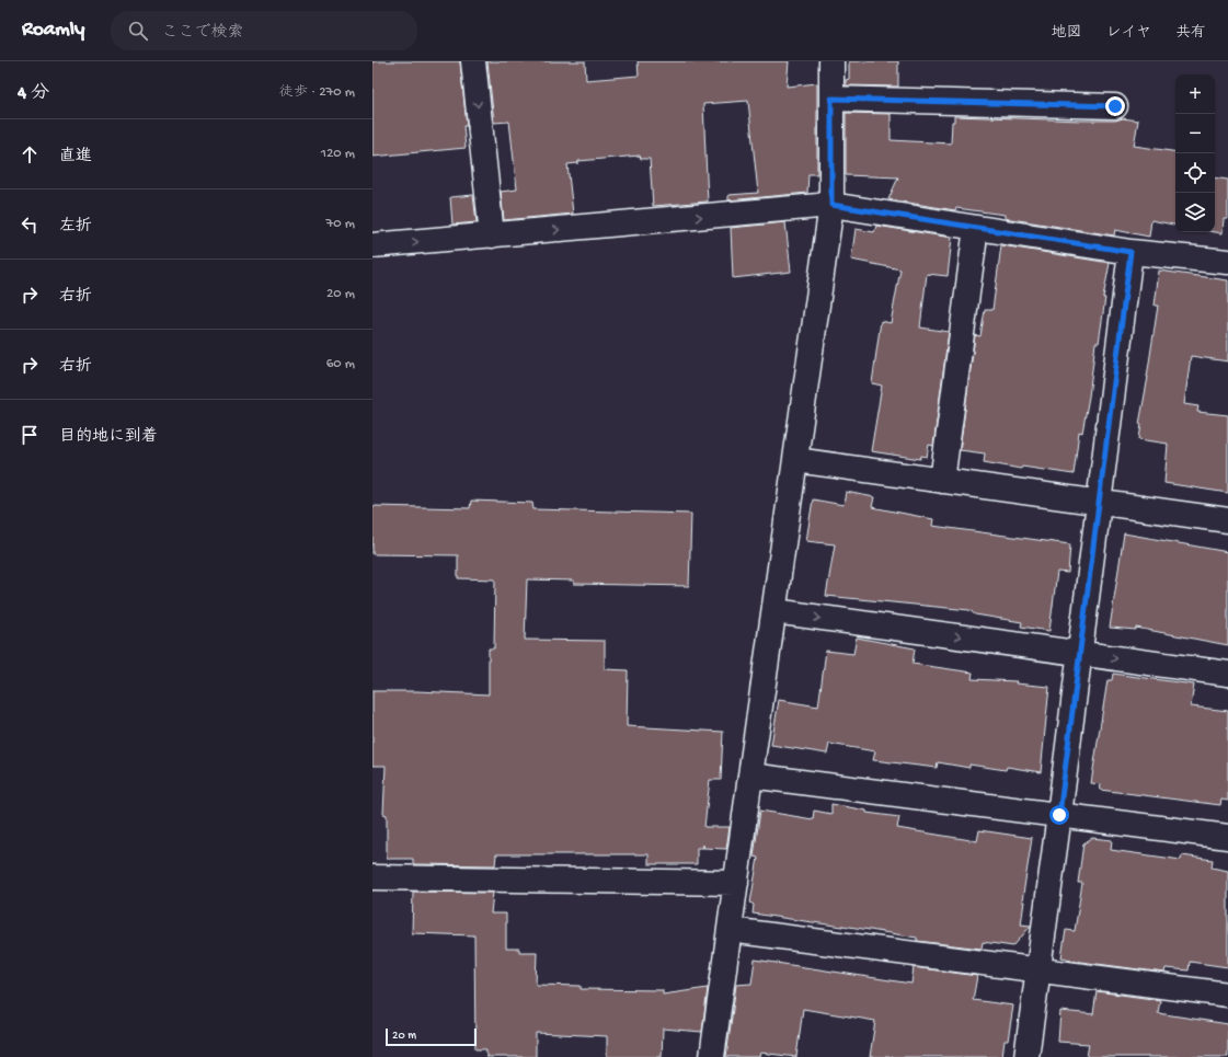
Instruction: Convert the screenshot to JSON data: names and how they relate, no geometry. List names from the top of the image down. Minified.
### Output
{"scale_bar":"20 m","page":{"header":"Roamly","search":"ここで検索","nav":["地図","レイヤ","共有"],"heading":["4 分","徒歩 · 270 m"],"map_buttons":["+","−"],"list":[["直進","120 m"],["左折","70 m"],["右折","20 m"],["右折","60 m"],"目的地に到着"],"scale":"20 m"}}
